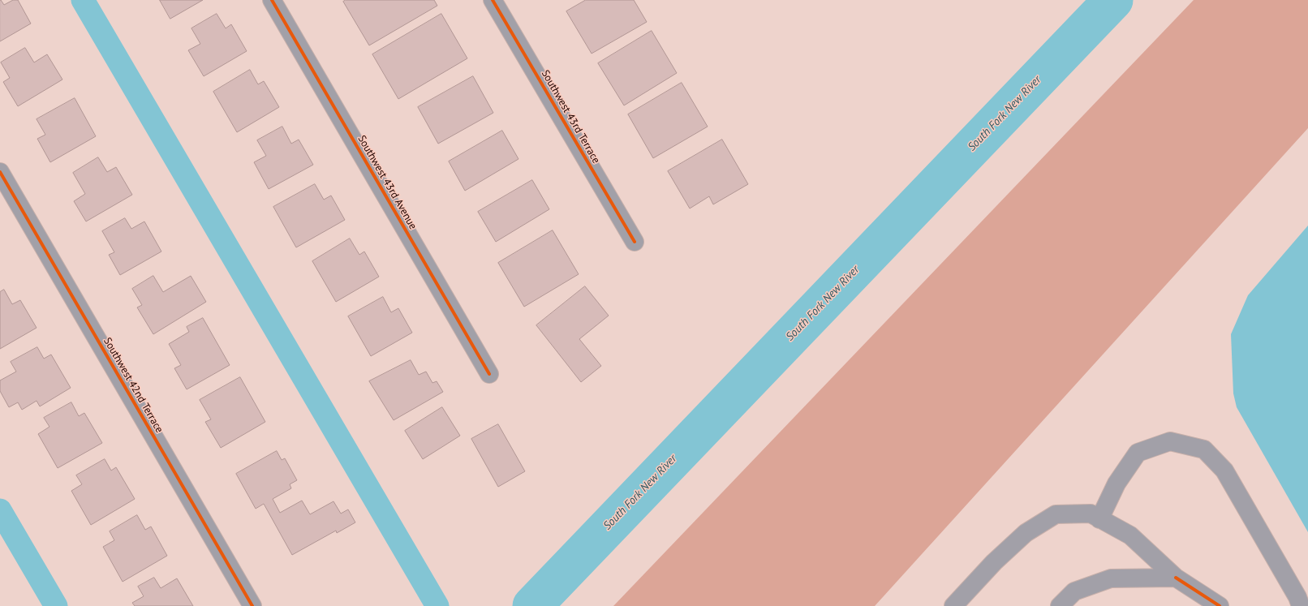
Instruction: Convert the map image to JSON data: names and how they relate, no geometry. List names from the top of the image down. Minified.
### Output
{"streets":{"street":["Southwest 43rd Terrace","Southwest 43rd Avenue","Southwest 42nd Terrace"]},"water":["South Fork New River"]}
